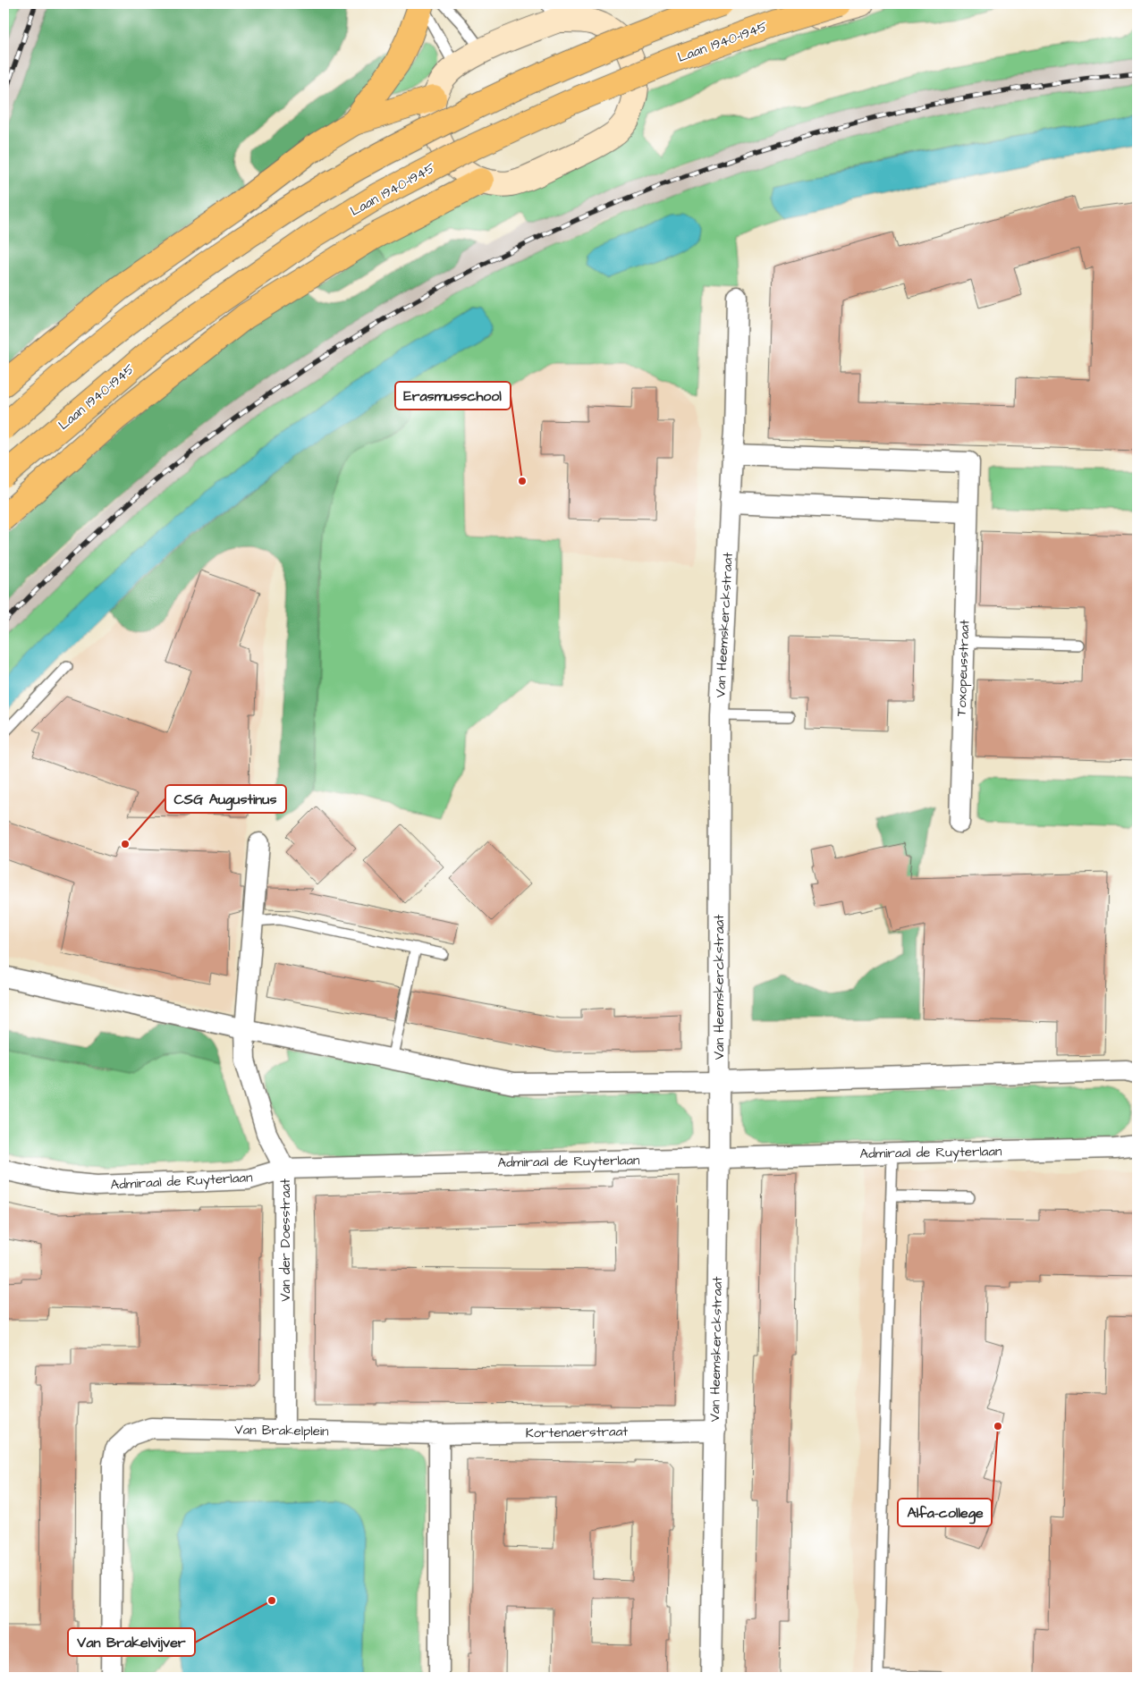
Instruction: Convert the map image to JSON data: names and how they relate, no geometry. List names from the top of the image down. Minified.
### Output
{"streets":{"highway":["Laan 1940-1945"],"street":["Van Heemskerckstraat","Toxopeusstraat","Admiraal de Ruyterlaan","Van der Doesstraat","Van Brakelplein","Kortenaerstraat"]},"crossings":[["Van Heemskerckstraat","Toxopeusstraat"],["Van Heemskerckstraat","Admiraal de Ruyterlaan"],["Van Heemskerckstraat","Kortenaerstraat"],["Admiraal de Ruyterlaan","Van der Doesstraat"],["Van der Doesstraat","Van Brakelplein"],["Van Brakelplein","Kortenaerstraat"]],"places":["Erasmusschool","CSG Augustinus","Alfa-college","Van Brakelvijver"]}
